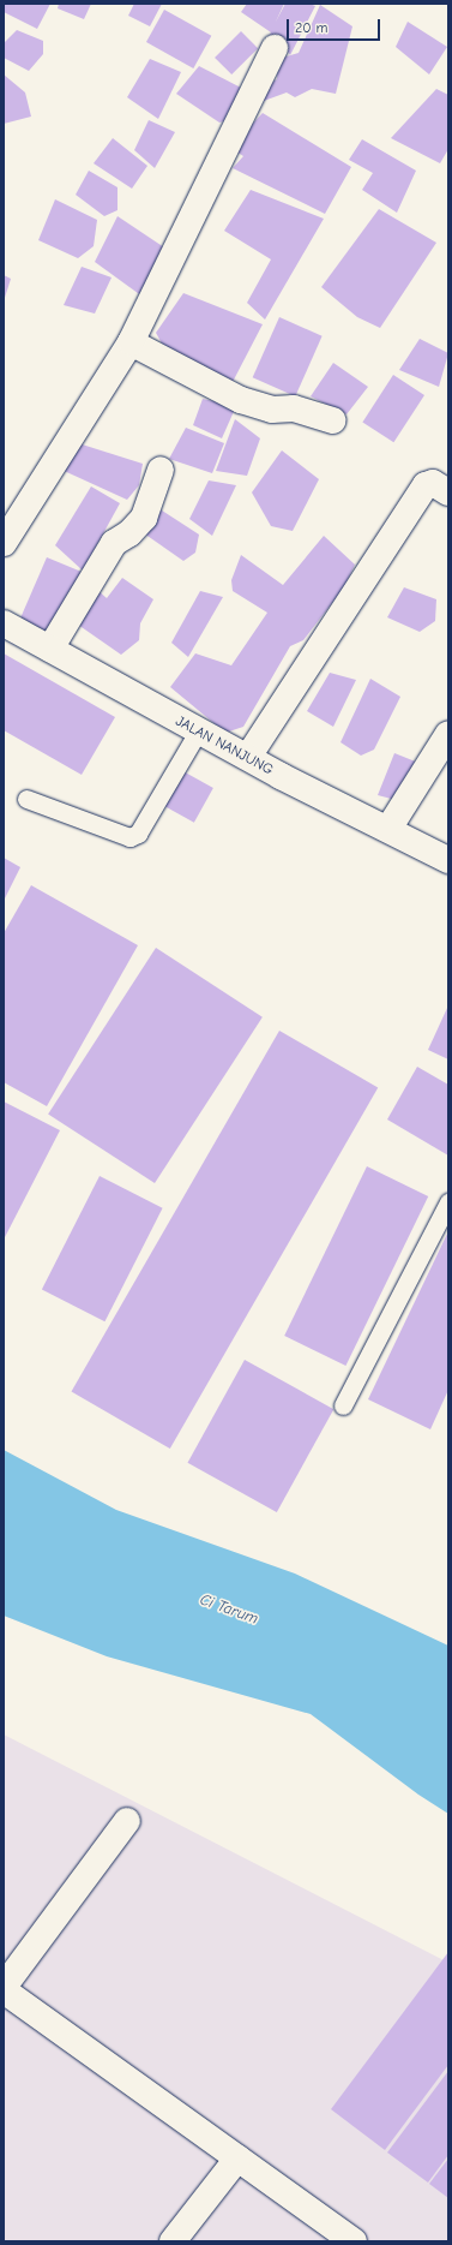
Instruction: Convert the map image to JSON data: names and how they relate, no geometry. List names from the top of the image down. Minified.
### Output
{"streets":{"street":["JALAN NANJUNG"]},"water":["Ci Tarum"],"scale_bar":"20 m"}
